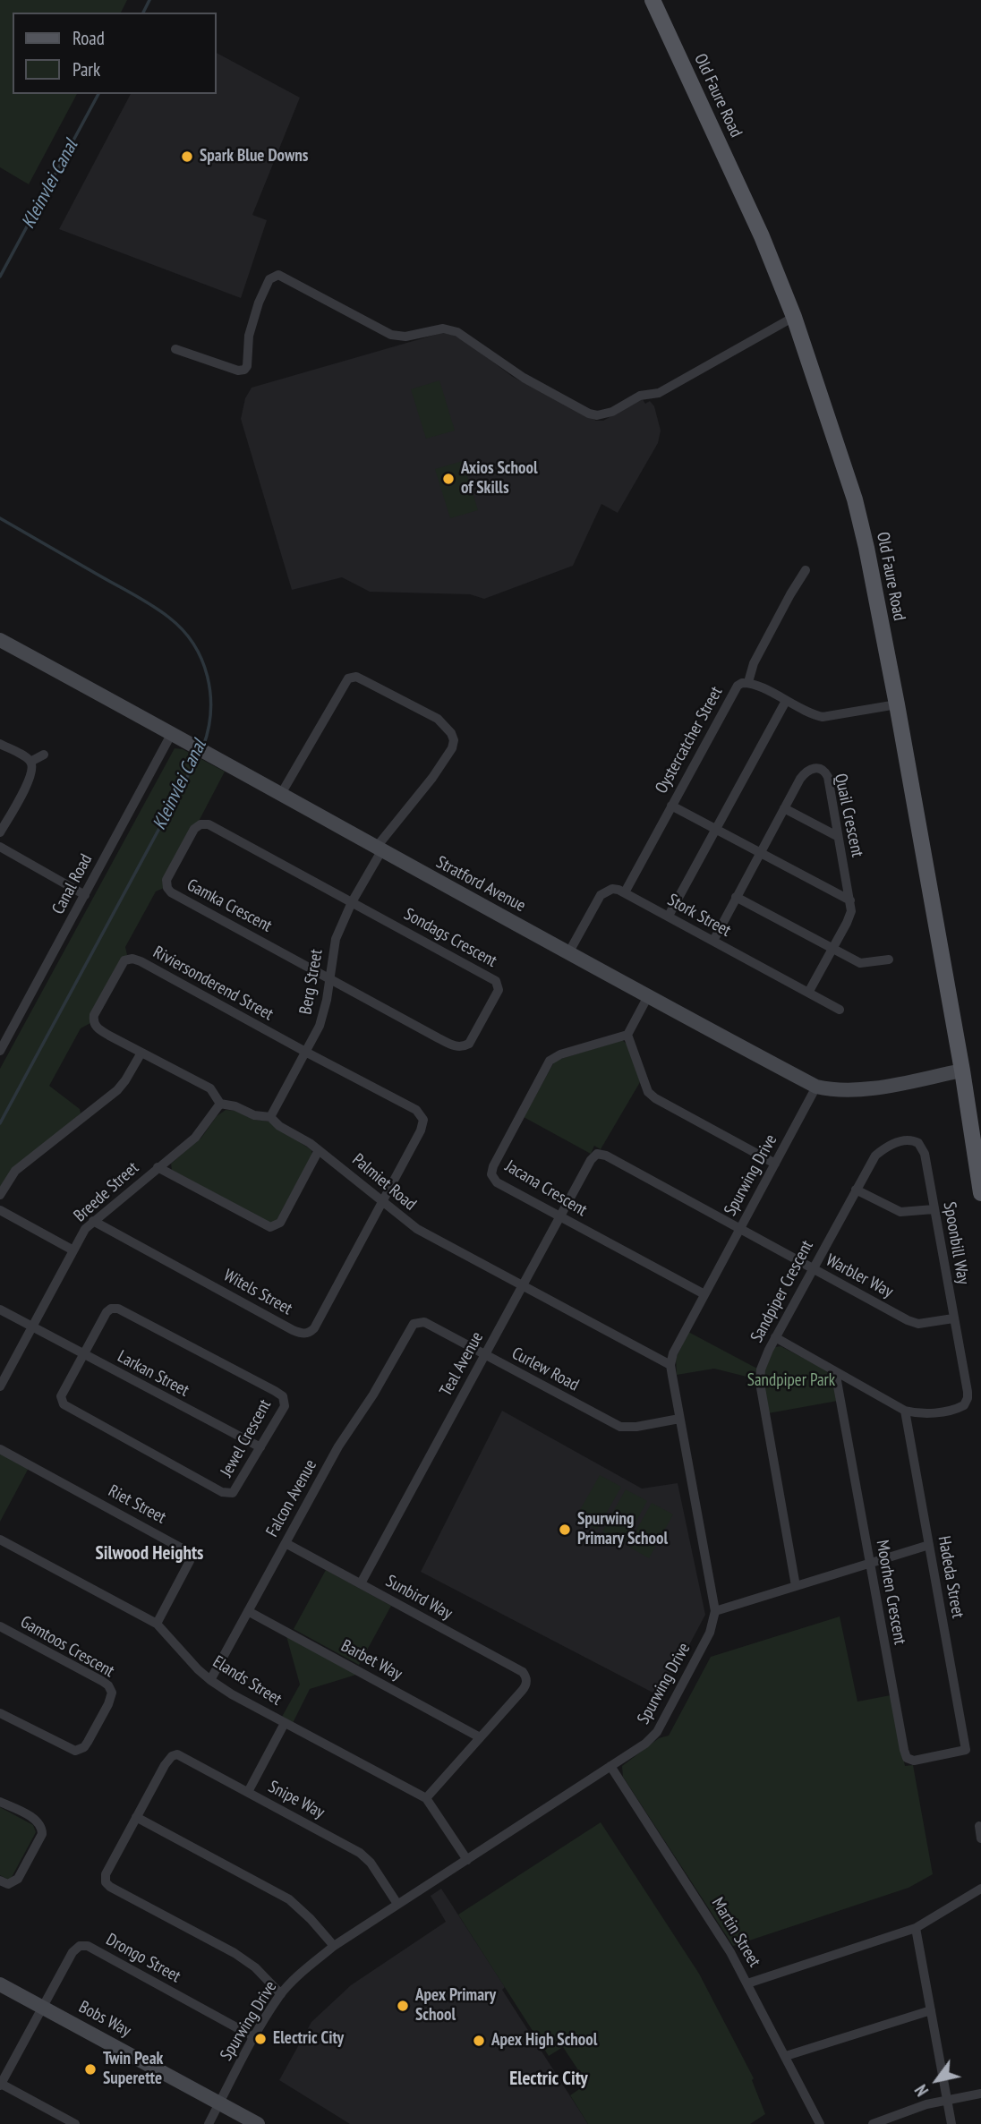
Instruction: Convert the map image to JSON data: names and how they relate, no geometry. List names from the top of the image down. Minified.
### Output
{"streets":{"main road":["Old Faure Road"],"street":["Oystercatcher Street","Quail Crescent","Canal Road","Stratford Avenue","Gamka Crescent","Stork Street","Sondags Crescent","Berg Street","Riviersonderend Street","Spurwing Drive","Palmiet Road","Jacana Crescent","Breede Street","Spoonbill Way","Warbler Way","Sandpiper Crescent","Witels Street","Teal Avenue","Curlew Road","Larkan Street","Jewel Crescent","Falcon Avenue","Riet Street","Hadeda Street","Moorhen Crescent","Sunbird Way","Gamtoos Crescent","Barbet Way","Elands Street","Snipe Way","Martin Street","Drongo Street","Bobs Way"]},"crossings":[["Old Faure Road","Oystercatcher Street"],["Old Faure Road","Stratford Avenue"],["Oystercatcher Street","Stork Street"],["Quail Crescent","Stork Street"],["Canal Road","Stratford Avenue"],["Stratford Avenue","Berg Street"],["Stratford Avenue","Spurwing Drive"],["Gamka Crescent","Sondags Crescent"],["Gamka Crescent","Berg Street"],["Sondags Crescent","Berg Street"],["Berg Street","Riviersonderend Street"],["Berg Street","Palmiet Road"],["Riviersonderend Street","Palmiet Road"],["Spurwing Drive","Palmiet Road"],["Spurwing Drive","Jacana Crescent"],["Spurwing Drive","Warbler Way"],["Spurwing Drive","Curlew Road"],["Spurwing Drive","Elands Street"],["Spurwing Drive","Snipe Way"],["Spurwing Drive","Martin Street"],["Spurwing Drive","Drongo Street"],["Spurwing Drive","Bobs Way"],["Palmiet Road","Breede Street"],["Palmiet Road","Witels Street"],["Palmiet Road","Teal Avenue"],["Jacana Crescent","Teal Avenue"],["Breede Street","Witels Street"],["Breede Street","Larkan Street"],["Spoonbill Way","Warbler Way"],["Spoonbill Way","Sandpiper Crescent"],["Spoonbill Way","Hadeda Street"],["Warbler Way","Sandpiper Crescent"],["Warbler Way","Teal Avenue"],["Teal Avenue","Curlew Road"],["Teal Avenue","Sunbird Way"],["Curlew Road","Falcon Avenue"],["Larkan Street","Jewel Crescent"],["Falcon Avenue","Sunbird Way"],["Falcon Avenue","Barbet Way"],["Falcon Avenue","Elands Street"],["Riet Street","Elands Street"],["Hadeda Street","Moorhen Crescent"],["Sunbird Way","Barbet Way"],["Drongo Street","Bobs Way"]],"districts":["Silwood Heights","Electric City"],"water":["Kleinvlei Canal"],"parks":["Sandpiper Park"],"places":["Spark Blue Downs","Axios School of Skills","Spurwing Primary School","Apex Primary School","Electric City","Apex High School","Twin Peak Superette"],"legend":["Road","Park"],"north":"bottom left"}
